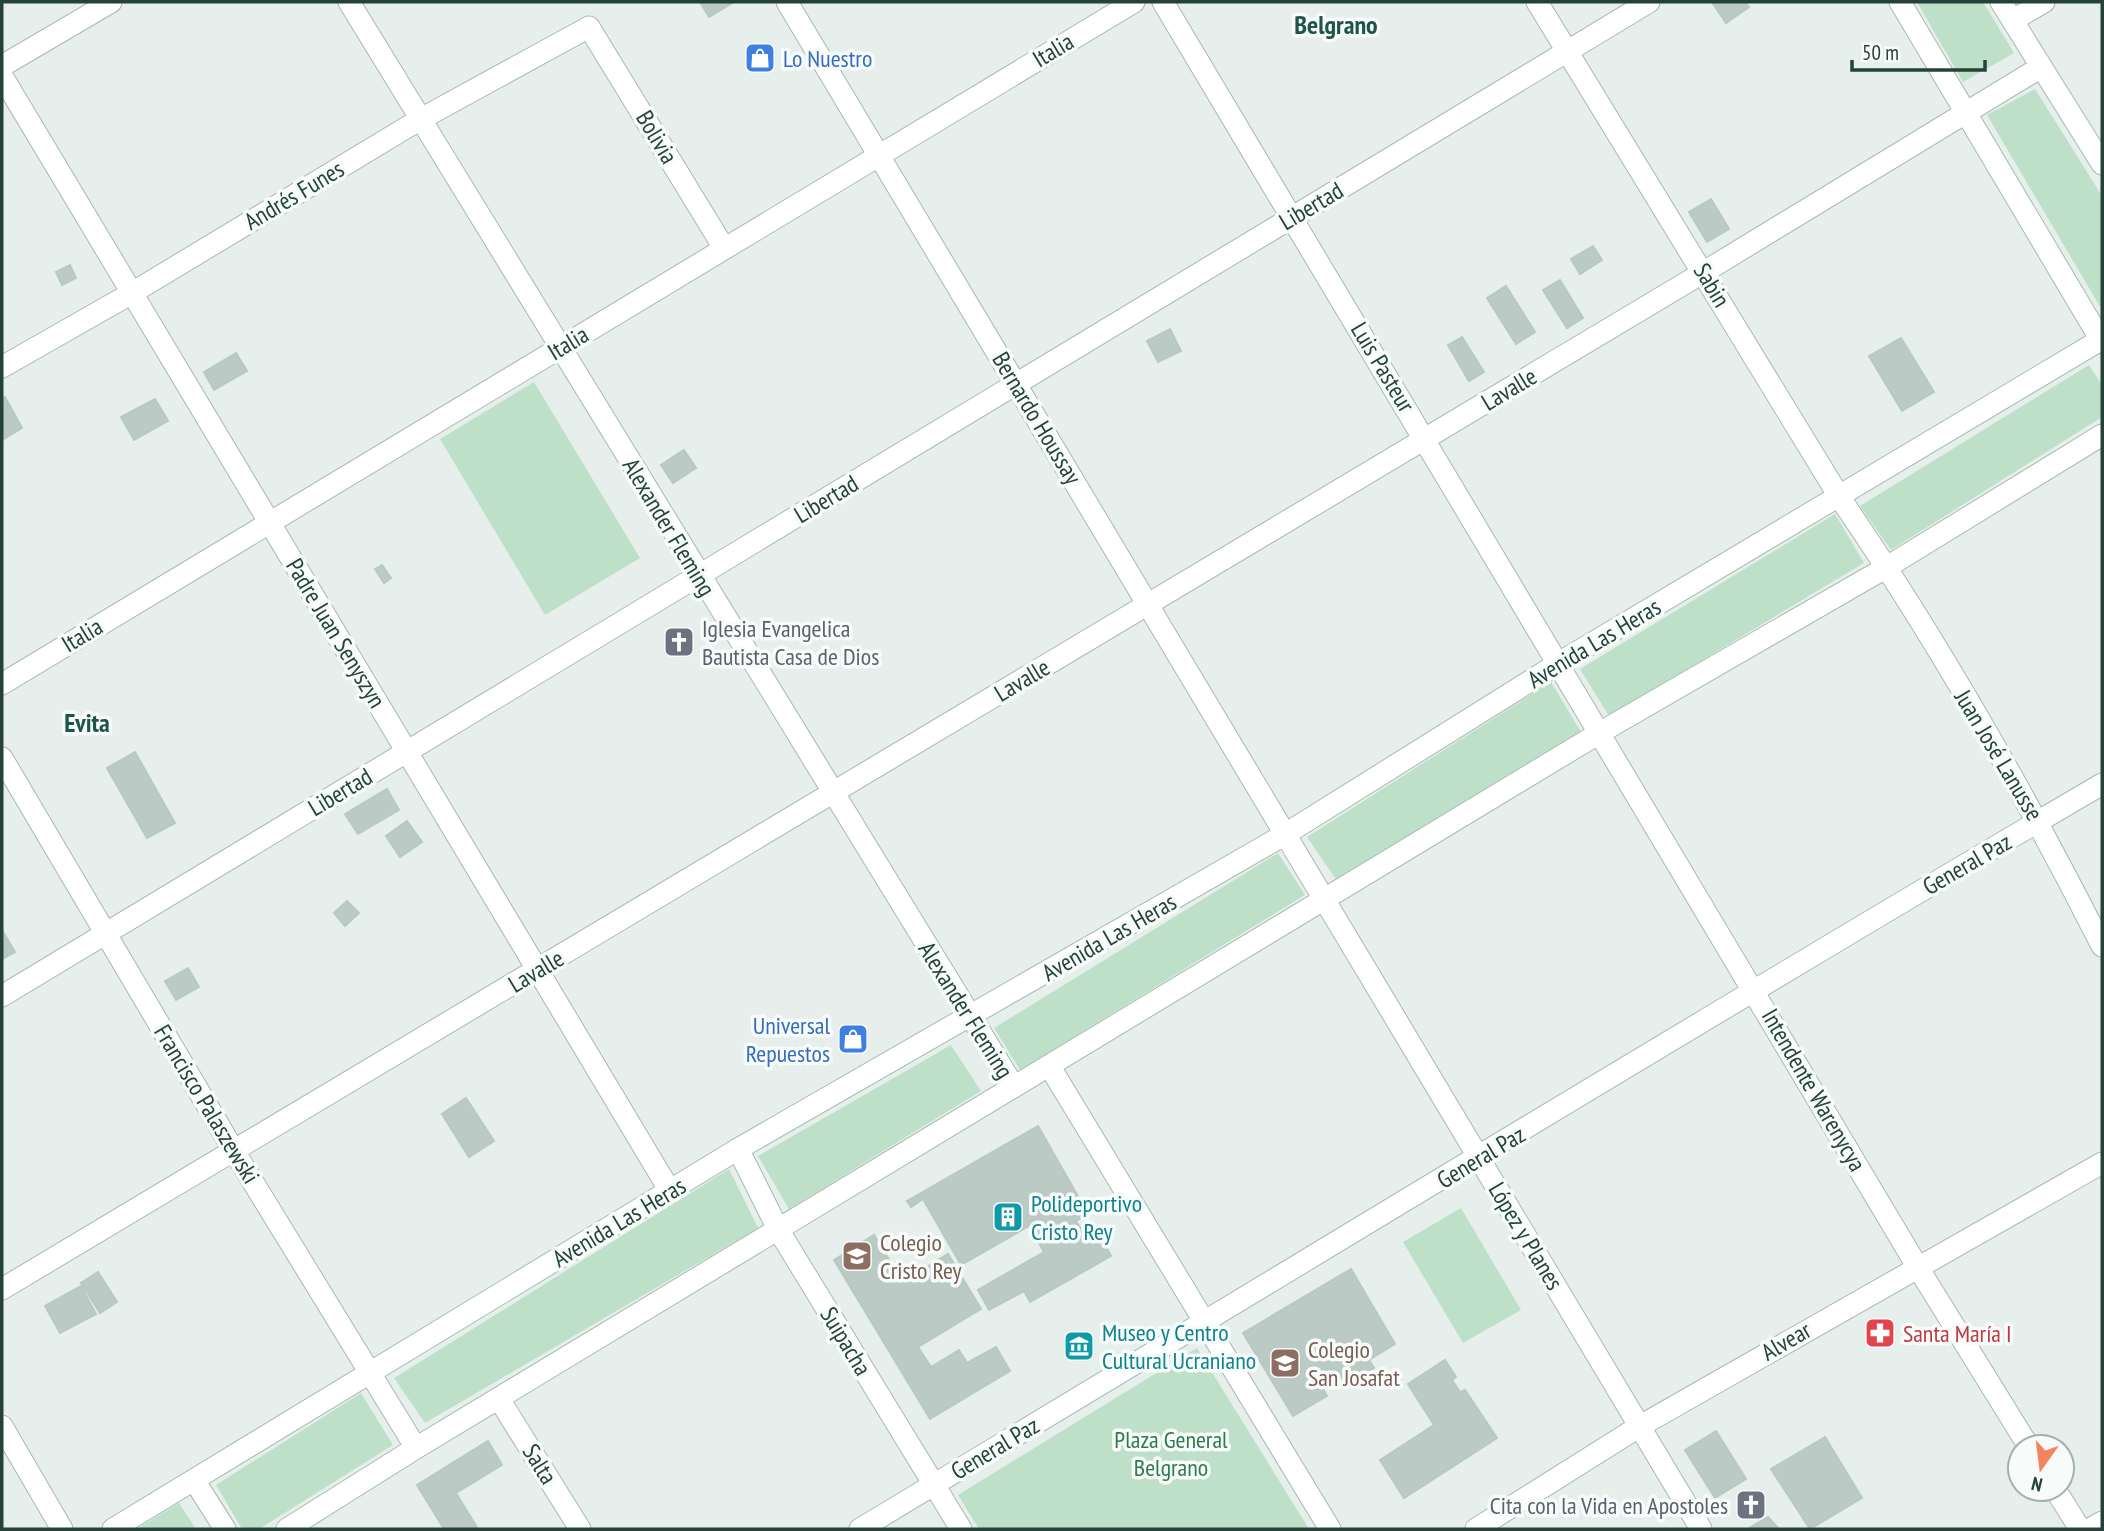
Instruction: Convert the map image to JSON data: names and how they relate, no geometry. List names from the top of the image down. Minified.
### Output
{"streets":{"street":["Italia","Bolivia","Andrés Funes","Libertad","Sabin","Luis Pasteur","Lavalle","Bernardo Houssay","Alexander Fleming","Padre Juan Senyszyn","Avenida Las Heras","Juan José Lanusse","General Paz","Intendente Warenycya","Francisco Palaszewski","López y Planes","Suipacha","Alvear","Salta"]},"crossings":[["Italia","Bolivia"],["Italia","Bernardo Houssay"],["Italia","Alexander Fleming"],["Italia","Padre Juan Senyszyn"],["Bolivia","Andrés Funes"],["Andrés Funes","Alexander Fleming"],["Andrés Funes","Padre Juan Senyszyn"],["Libertad","Sabin"],["Libertad","Luis Pasteur"],["Libertad","Bernardo Houssay"],["Libertad","Alexander Fleming"],["Libertad","Padre Juan Senyszyn"],["Libertad","Francisco Palaszewski"],["Sabin","Lavalle"],["Sabin","Avenida Las Heras"],["Sabin","Juan José Lanusse"],["Luis Pasteur","Lavalle"],["Luis Pasteur","Avenida Las Heras"],["Luis Pasteur","Intendente Warenycya"],["Lavalle","Bernardo Houssay"],["Lavalle","Alexander Fleming"],["Lavalle","Padre Juan Senyszyn"],["Lavalle","Francisco Palaszewski"],["Bernardo Houssay","Avenida Las Heras"],["Bernardo Houssay","López y Planes"],["Alexander Fleming","Avenida Las Heras"],["Padre Juan Senyszyn","Avenida Las Heras"],["Avenida Las Heras","Francisco Palaszewski"],["Avenida Las Heras","López y Planes"],["Avenida Las Heras","Suipacha"],["Juan José Lanusse","General Paz"],["General Paz","Intendente Warenycya"],["General Paz","López y Planes"],["General Paz","Suipacha"],["Intendente Warenycya","Alvear"],["López y Planes","Alvear"]],"districts":["Belgrano","Evita"],"parks":["Plaza General Belgrano"],"places":{"shop":["Lo Nuestro","Universal Repuestos"],"church":["Iglesia Evangelica Bautista Casa de Dios","Cita con la Vida en Apostoles"],"building":["Polideportivo Cristo Rey"],"school or university":["Colegio Cristo Rey","Colegio San Josafat"],"pharmacy":["Santa María I"],"museum":["Museo y Centro Cultural Ucraniano"]},"scale_bar":"50 m","north":"bottom"}
